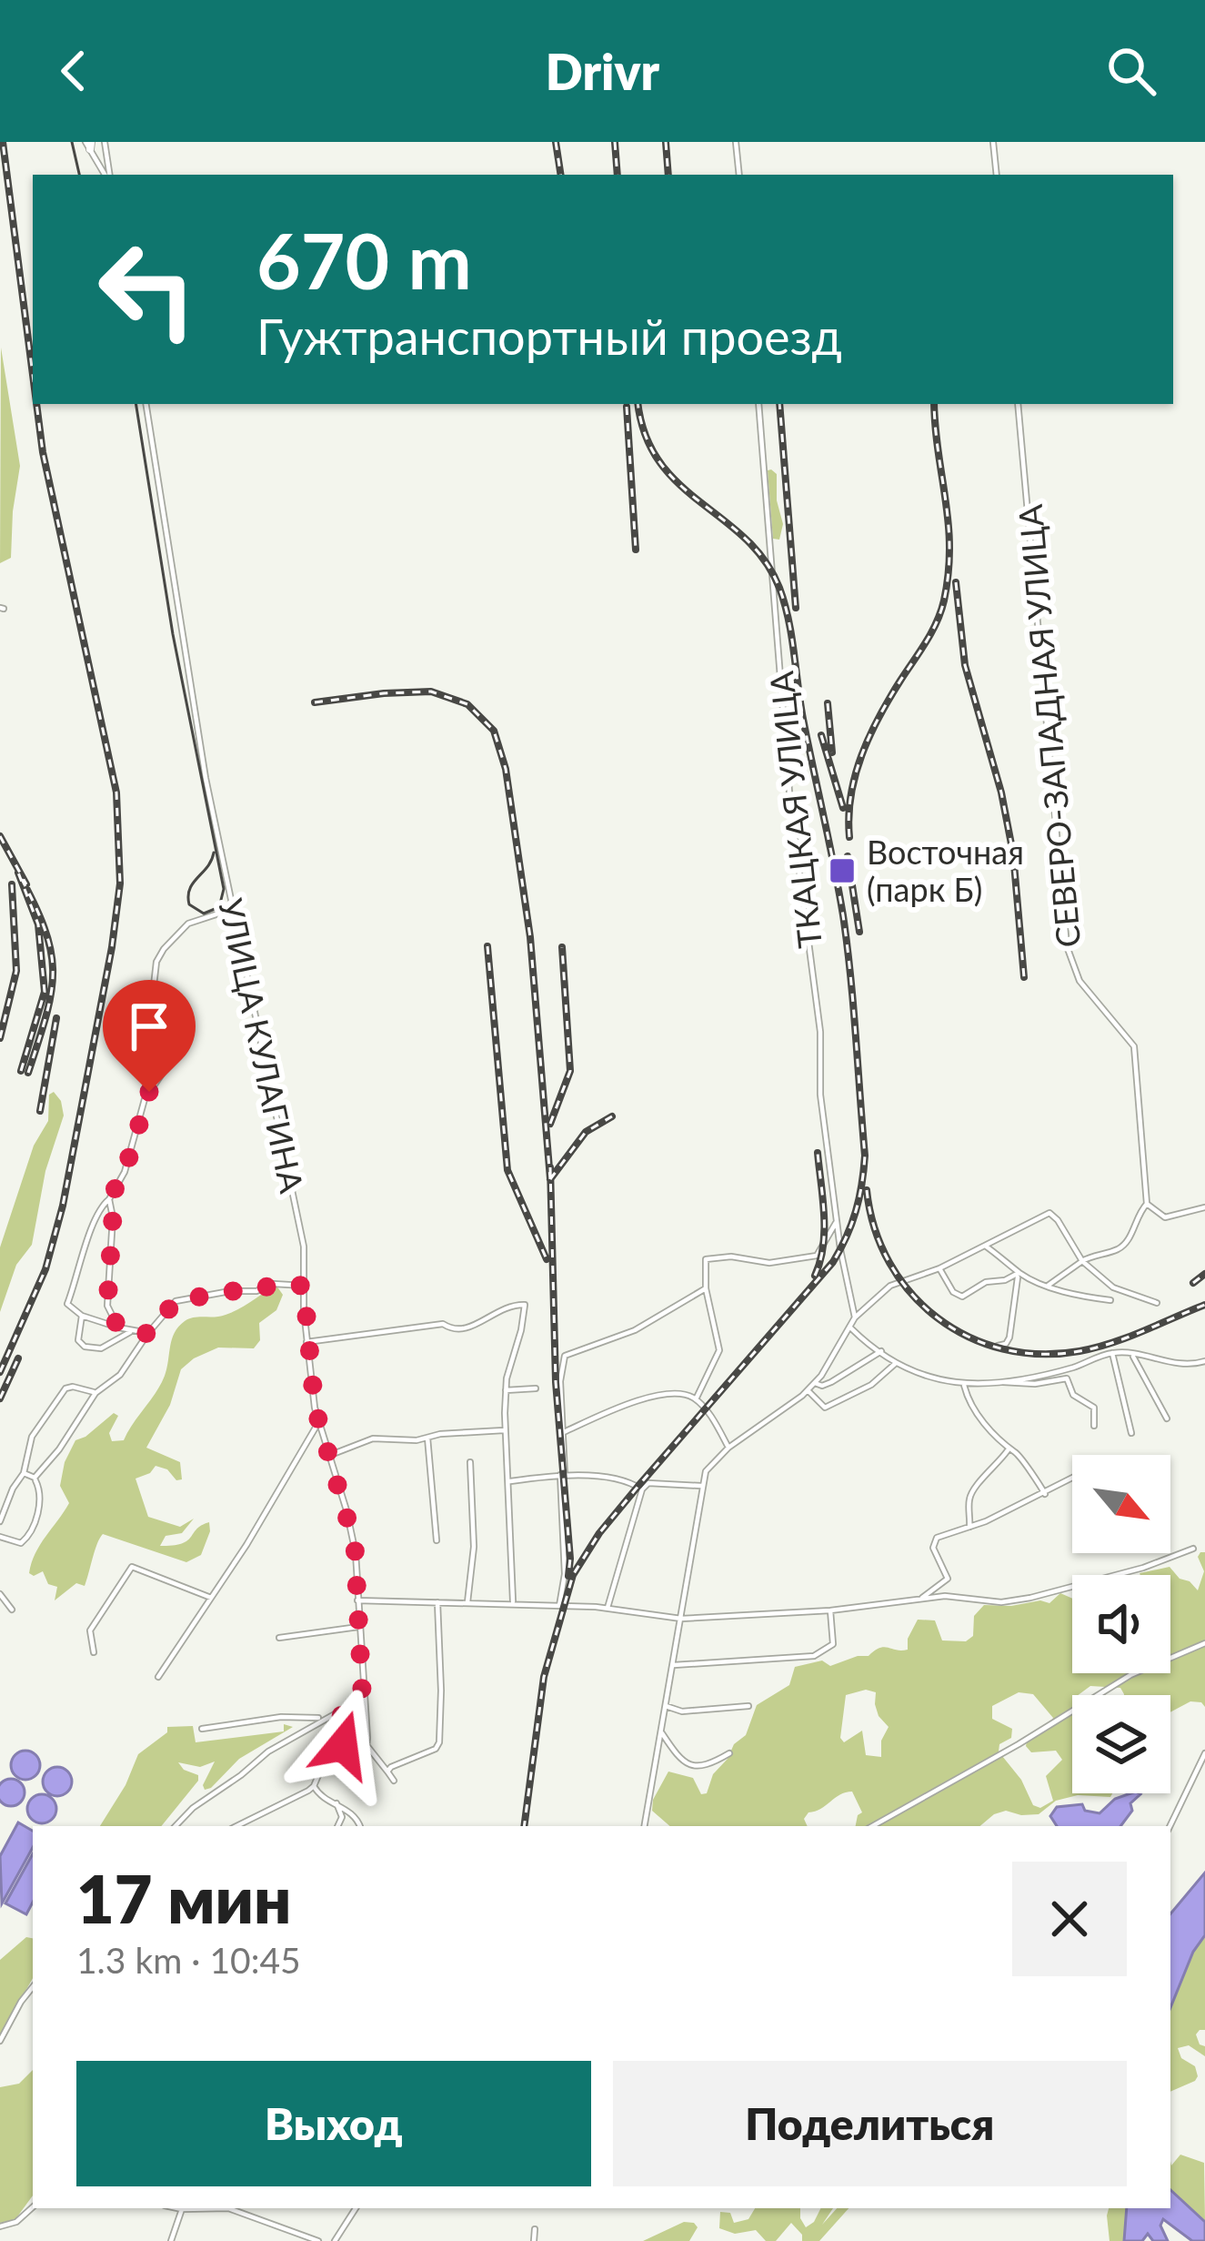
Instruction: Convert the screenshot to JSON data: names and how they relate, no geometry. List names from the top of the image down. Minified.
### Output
{"streets":{"street":["СЕВЕРО-ЗАПАДНАЯ УЛИЦА","ТКАЦКАЯ УЛИЦА","УЛИЦА КУЛАГИНА"]},"places":{"transit":["Восточная (парк Б)"]},"north":"bottom right","page":{"header":"Drivr","turn":["670 m","Гужтранспортный проезд"],"heading":["17 мин","1.3 km · 10:45"],"buttons":["Выход","Поделиться"]}}
